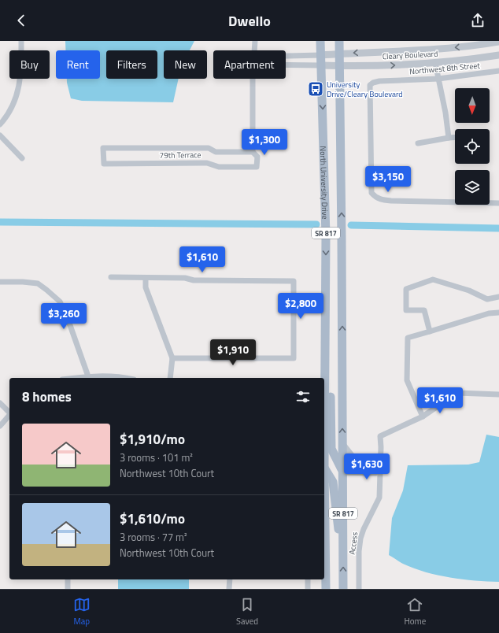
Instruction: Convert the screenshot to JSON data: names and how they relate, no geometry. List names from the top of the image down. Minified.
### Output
{"streets":{"main road":["North University Drive","SR 817"],"street":["Cleary Boulevard","Northwest 8th Street","79th Terrace","Access"]},"crossings":[["Cleary Boulevard","North University Drive"]],"places":{"bus stop":["University Drive/Cleary Boulevard"]},"north":"bottom","page":{"header":"Dwello","chip":["Buy","Rent","Filters","New","Apartment"],"price":["$1,300","$3,150","$1,610","$2,800","$3,260","$1,910","$1,610","$1,630"],"heading":"8 homes","list":[{"name":"$1,910/mo","note":"3 rooms · 101 m² · Northwest 10th Court"},{"name":"$1,610/mo","note":"3 rooms · 77 m² · Northwest 10th Court"}],"tabs":["Map","Saved","Home"]}}
